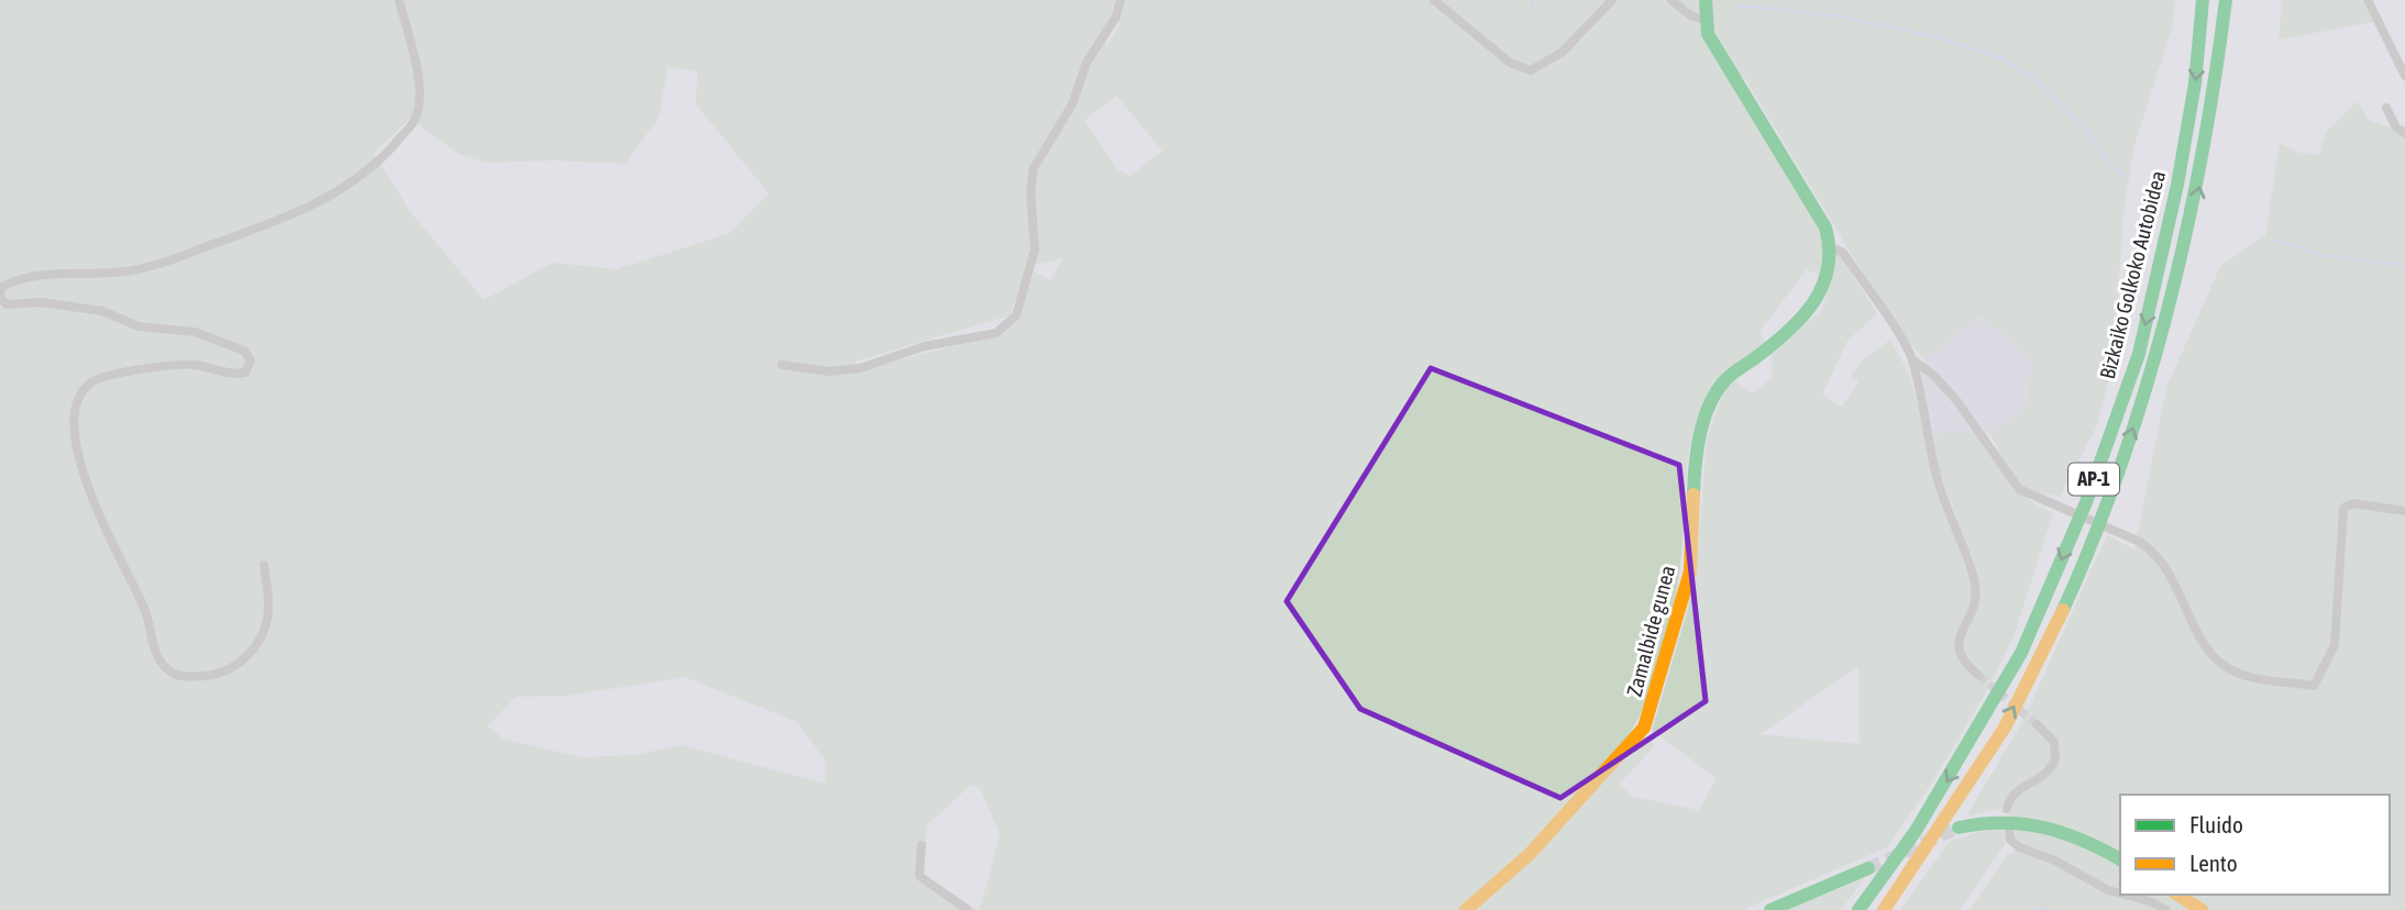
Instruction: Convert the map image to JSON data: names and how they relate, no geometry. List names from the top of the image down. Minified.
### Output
{"streets":{"main road":["Bizkaiko Golkoko Autobidea","AP-1","Zamalbide gunea"]},"legend":["Fluido","Lento"]}
